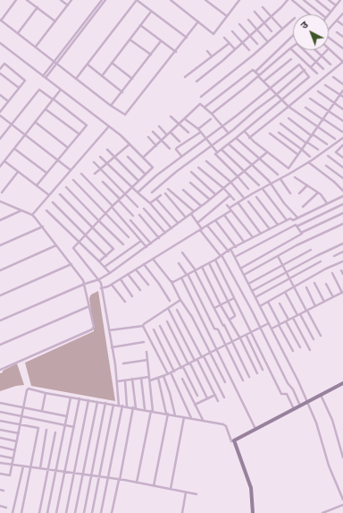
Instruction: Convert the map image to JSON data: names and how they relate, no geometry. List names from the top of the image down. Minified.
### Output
{"north":"top left"}
